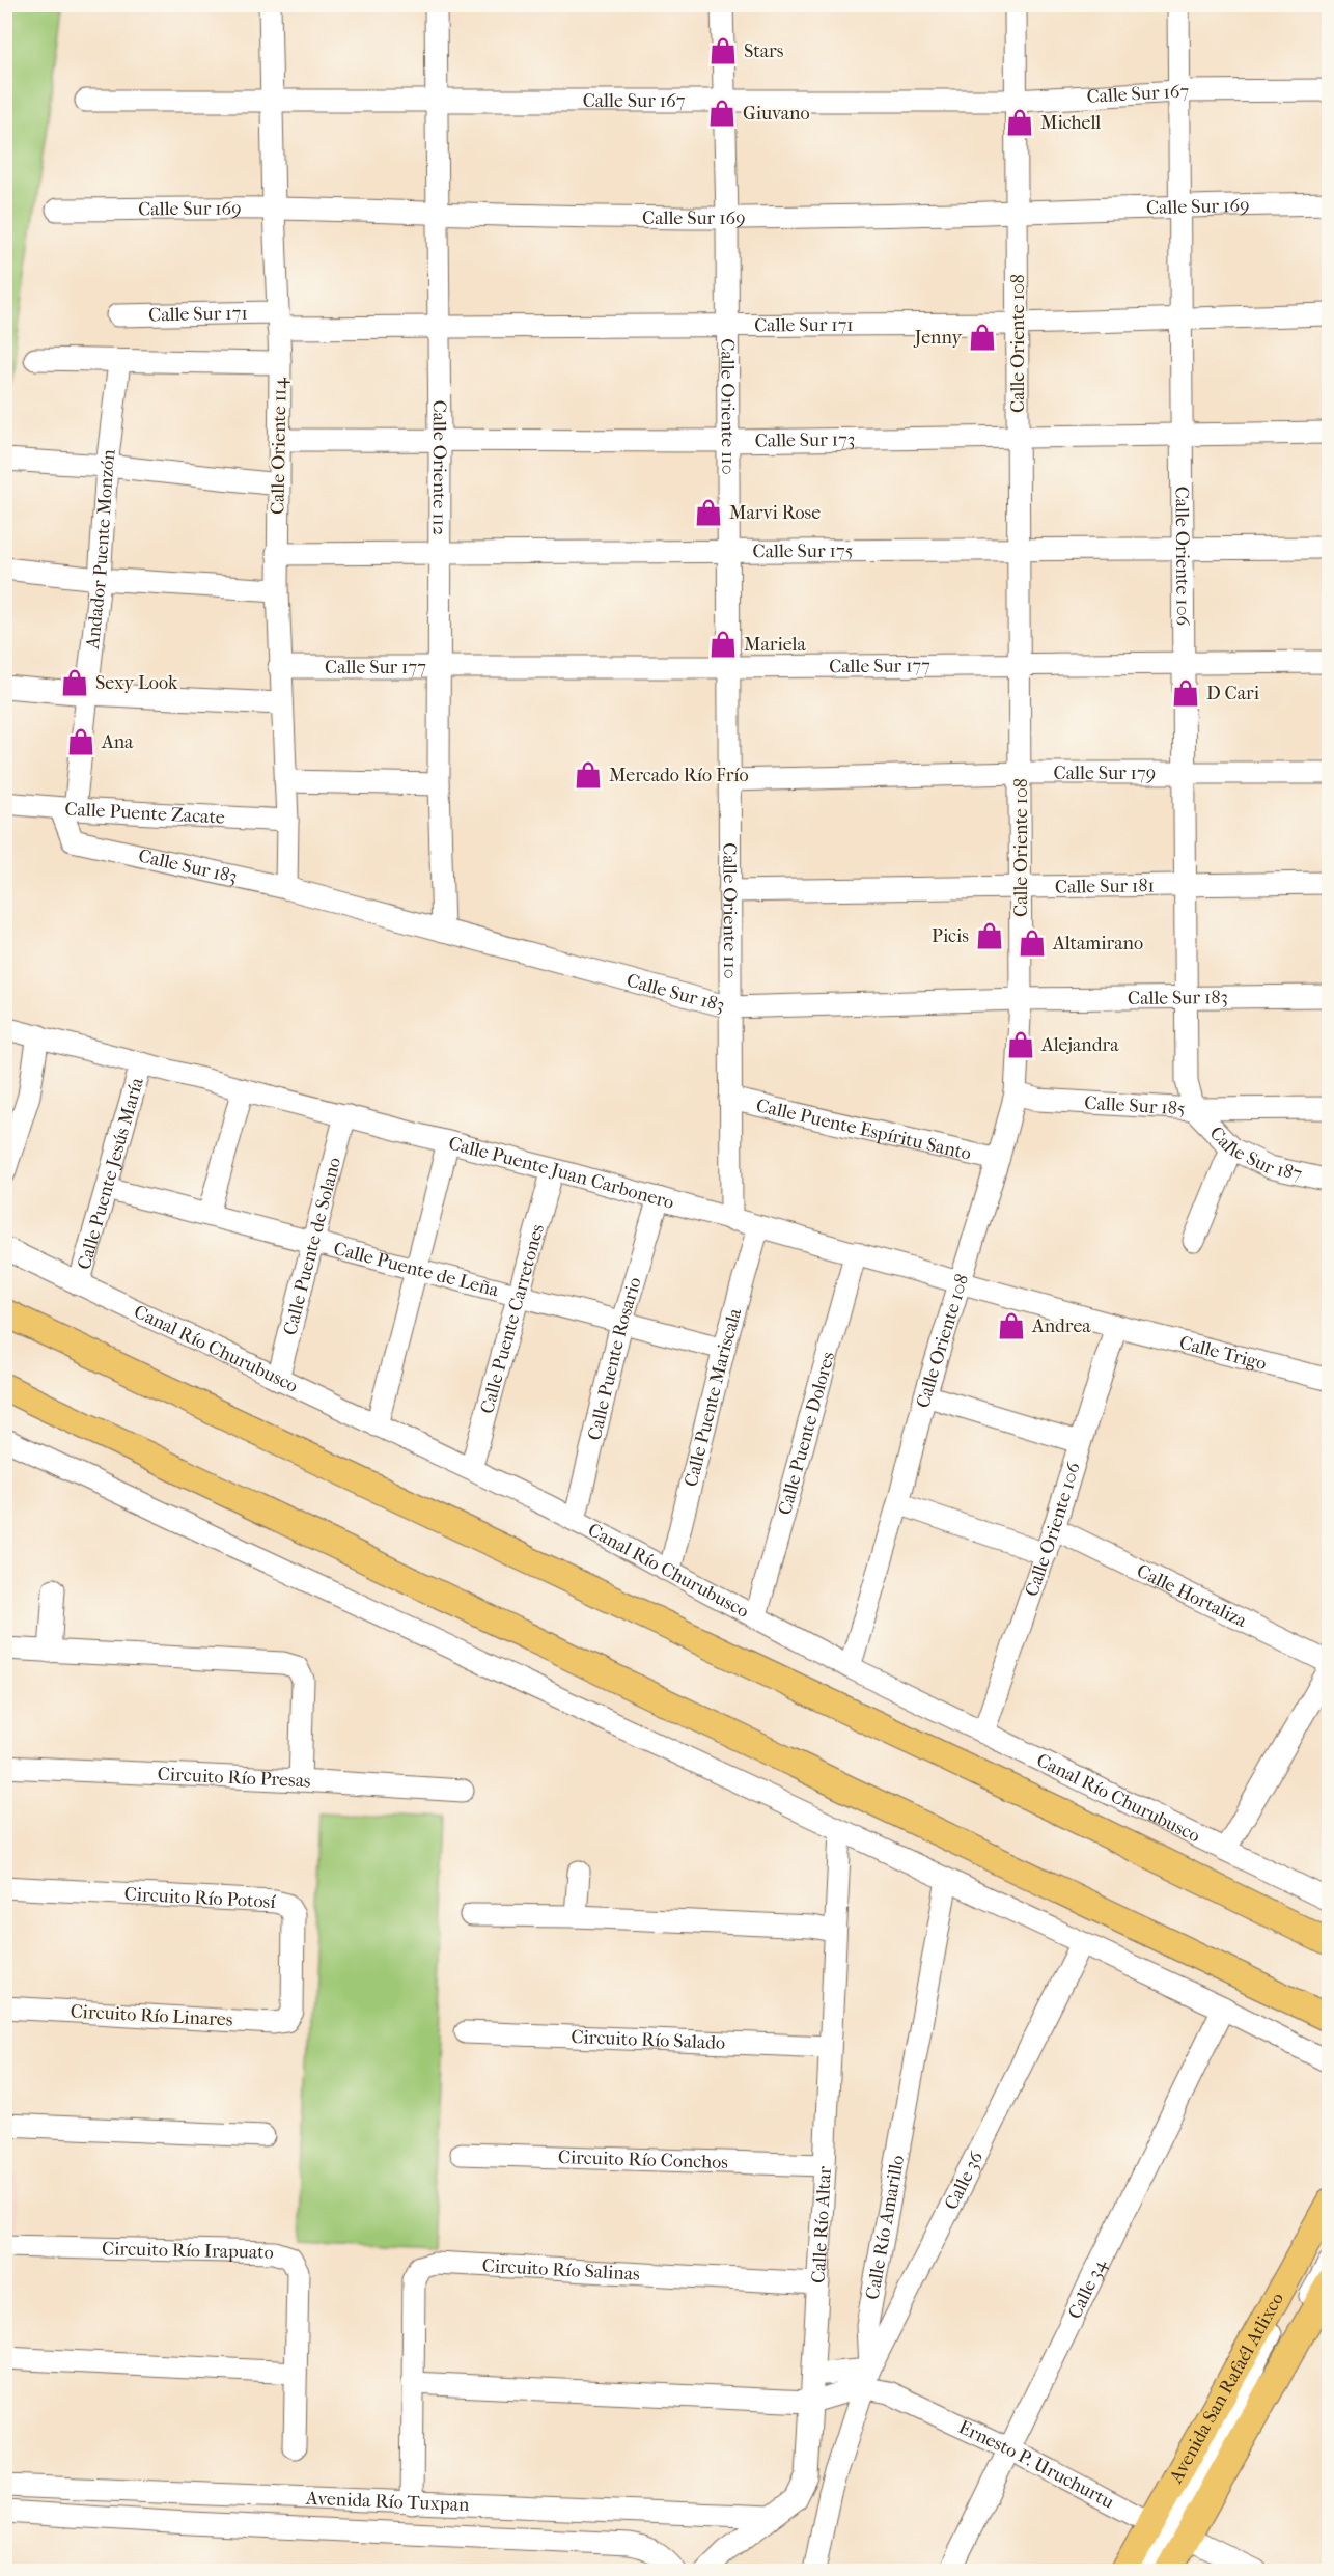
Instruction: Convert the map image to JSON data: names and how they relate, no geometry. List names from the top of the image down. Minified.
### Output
{"streets":{"main road":["Canal Río Churubusco","Avenida San Rafaél Atlixco"],"street":["Calle Sur 167","Calle Sur 169","Calle Sur 171","Calle Oriente 108","Calle Oriente 110","Calle Sur 173","Calle Oriente 114","Calle Oriente 112","Andador Puente Monzón","Calle Sur 175","Calle Oriente 106","Calle Sur 177","Calle Sur 179","Calle Puente Zacate","Calle Sur 183","Calle Sur 181","Calle Sur 185","Calle Puente Espíritu Santo","Calle Sur 187","Calle Puente Juan Carbonero","Calle Puente Jesús María","Calle Puente de Solano","Calle Puente de Leña","Calle Puente Carretones","Calle Trigo","Calle Puente Rosario","Calle Puente Mariscala","Calle Puente Dolores","Calle Hortaliza","Circuito Río Presas","Circuito Río Potosí","Circuito Río Linares","Circuito Río Salado","Circuito Río Conchos","Calle 36","Calle Río Altar","Calle Río Amarillo","Circuito Río Irapuato","Circuito Río Salinas","Calle 34","Ernesto P. Uruchurtu","Avenida Río Tuxpan"]},"crossings":[["Calle Sur 167","Calle Oriente 108"],["Calle Sur 167","Calle Oriente 110"],["Calle Sur 167","Calle Oriente 114"],["Calle Sur 167","Calle Oriente 112"],["Calle Sur 167","Calle Oriente 106"],["Calle Sur 169","Calle Oriente 108"],["Calle Sur 169","Calle Oriente 110"],["Calle Sur 169","Calle Oriente 114"],["Calle Sur 169","Calle Oriente 112"],["Calle Sur 169","Calle Oriente 106"],["Calle Sur 171","Calle Oriente 108"],["Calle Sur 171","Calle Oriente 110"],["Calle Sur 171","Calle Oriente 114"],["Calle Sur 171","Calle Oriente 112"],["Calle Sur 171","Calle Oriente 106"],["Calle Oriente 108","Calle Sur 173"],["Calle Oriente 108","Calle Sur 175"],["Calle Oriente 108","Calle Sur 177"],["Calle Oriente 108","Calle Sur 179"],["Calle Oriente 108","Calle Sur 183"],["Calle Oriente 108","Calle Sur 181"],["Calle Oriente 108","Calle Sur 185"],["Calle Oriente 108","Calle Puente Espíritu Santo"],["Calle Oriente 108","Calle Puente Juan Carbonero"],["Calle Oriente 108","Canal Río Churubusco"],["Calle Oriente 110","Calle Sur 173"],["Calle Oriente 110","Calle Sur 175"],["Calle Oriente 110","Calle Sur 177"],["Calle Oriente 110","Calle Sur 179"],["Calle Oriente 110","Calle Sur 183"],["Calle Oriente 110","Calle Sur 181"],["Calle Oriente 110","Calle Puente Espíritu Santo"],["Calle Oriente 110","Calle Puente Juan Carbonero"],["Calle Sur 173","Calle Oriente 114"],["Calle Sur 173","Calle Oriente 112"],["Calle Sur 173","Calle Oriente 106"],["Calle Oriente 114","Calle Sur 175"],["Calle Oriente 114","Calle Sur 177"],["Calle Oriente 114","Calle Puente Zacate"],["Calle Oriente 114","Calle Sur 183"],["Calle Oriente 112","Calle Sur 175"],["Calle Oriente 112","Calle Sur 177"],["Calle Oriente 112","Calle Sur 183"],["Andador Puente Monzón","Calle Puente Zacate"],["Andador Puente Monzón","Calle Sur 183"],["Calle Sur 175","Calle Oriente 106"],["Calle Oriente 106","Calle Sur 177"],["Calle Oriente 106","Calle Sur 179"],["Calle Oriente 106","Calle Sur 183"],["Calle Oriente 106","Calle Sur 181"],["Calle Oriente 106","Calle Sur 185"],["Calle Oriente 106","Calle Sur 187"],["Calle Oriente 106","Calle Puente Juan Carbonero"],["Calle Oriente 106","Canal Río Churubusco"],["Calle Oriente 106","Calle Trigo"],["Calle Oriente 106","Calle Hortaliza"],["Calle Puente Zacate","Calle Sur 183"],["Calle Sur 185","Calle Sur 187"],["Calle Puente Juan Carbonero","Calle Puente Jesús María"],["Calle Puente Juan Carbonero","Calle Puente de Solano"],["Calle Puente Juan Carbonero","Calle Puente Carretones"],["Calle Puente Juan Carbonero","Calle Trigo"],["Calle Puente Juan Carbonero","Calle Puente Rosario"],["Calle Puente Juan Carbonero","Calle Puente Mariscala"],["Calle Puente Juan Carbonero","Calle Puente Dolores"],["Calle Puente Jesús María","Calle Puente de Leña"],["Calle Puente Jesús María","Canal Río Churubusco"],["Calle Puente de Solano","Calle Puente de Leña"],["Calle Puente de Solano","Canal Río Churubusco"],["Calle Puente de Leña","Calle Puente Carretones"],["Calle Puente de Leña","Calle Puente Rosario"],["Calle Puente de Leña","Calle Puente Mariscala"],["Calle Puente Carretones","Canal Río Churubusco"],["Canal Río Churubusco","Calle Puente Rosario"],["Canal Río Churubusco","Calle Puente Mariscala"],["Canal Río Churubusco","Calle Puente Dolores"],["Circuito Río Potosí","Circuito Río Linares"],["Circuito Río Salado","Calle Río Altar"],["Circuito Río Conchos","Calle Río Altar"],["Calle 36","Calle Río Amarillo"],["Calle 36","Ernesto P. Uruchurtu"],["Calle Río Altar","Circuito Río Salinas"],["Calle Río Altar","Ernesto P. Uruchurtu"],["Calle Río Altar","Avenida Río Tuxpan"],["Calle Río Amarillo","Ernesto P. Uruchurtu"],["Circuito Río Salinas","Avenida Río Tuxpan"],["Calle 34","Ernesto P. Uruchurtu"],["Avenida San Rafaél Atlixco","Ernesto P. Uruchurtu"]],"places":{"shop":["Stars","Giuvano","Michell","Jenny","Marvi Rose","Mariela","Sexy Look","D Cari","Ana","Mercado Río Frío","Picis","Altamirano","Alejandra","Andrea"]}}
